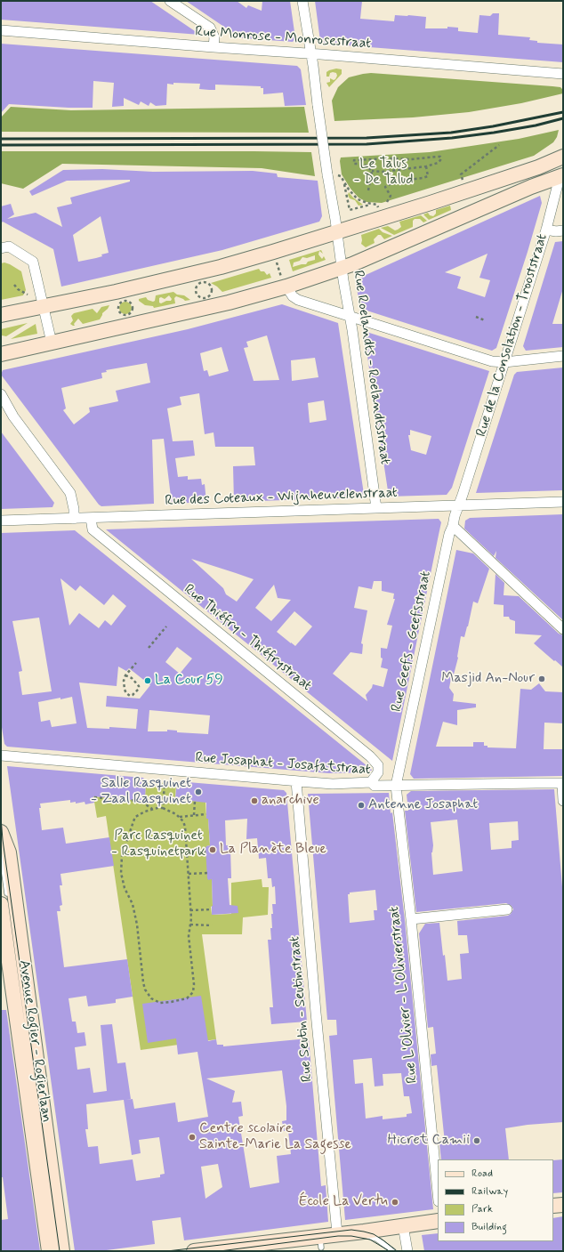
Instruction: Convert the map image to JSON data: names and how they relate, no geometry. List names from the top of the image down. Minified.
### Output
{"streets":{"street":["Rue Monrose - Monrosestraat","Rue de la Consolation - Trooststraat","Rue Roelandts - Roelandtsstraat","Rue des Coteaux - Wijnheuvelenstraat","Rue Thiéfry - Thiéfrystraat","Rue Geefs - Geefsstraat","Rue Josaphat - Josafatstraat","Rue L'Olivier - L'Olivierstraat","Rue Seutin - Seutinstraat","Avenue Rogier - Rogierlaan"]},"crossings":[["Rue Monrose - Monrosestraat","Rue Roelandts - Roelandtsstraat"],["Rue de la Consolation - Trooststraat","Rue des Coteaux - Wijnheuvelenstraat"],["Rue de la Consolation - Trooststraat","Rue Geefs - Geefsstraat"],["Rue Roelandts - Roelandtsstraat","Rue des Coteaux - Wijnheuvelenstraat"],["Rue des Coteaux - Wijnheuvelenstraat","Rue Thiéfry - Thiéfrystraat"],["Rue des Coteaux - Wijnheuvelenstraat","Rue Geefs - Geefsstraat"],["Rue Thiéfry - Thiéfrystraat","Rue Josaphat - Josafatstraat"],["Rue Geefs - Geefsstraat","Rue Josaphat - Josafatstraat"],["Rue Geefs - Geefsstraat","Rue L'Olivier - L'Olivierstraat"],["Rue Josaphat - Josafatstraat","Rue L'Olivier - L'Olivierstraat"],["Rue Josaphat - Josafatstraat","Rue Seutin - Seutinstraat"]],"parks":["Le Talus - De Talud","Parc Rasquinet - Rasquinetpark"],"places":["Masjid An-Nour","La Cour 59","Salle Rasquinet - Zaal Rasquinet","anarchive","Antenne Josaphat","La Planète Bleue","Centre scolaire Sainte-Marie La Sagesse","Hicret Camii","École La Vertu"],"legend":["Road","Railway","Park","Building"]}
